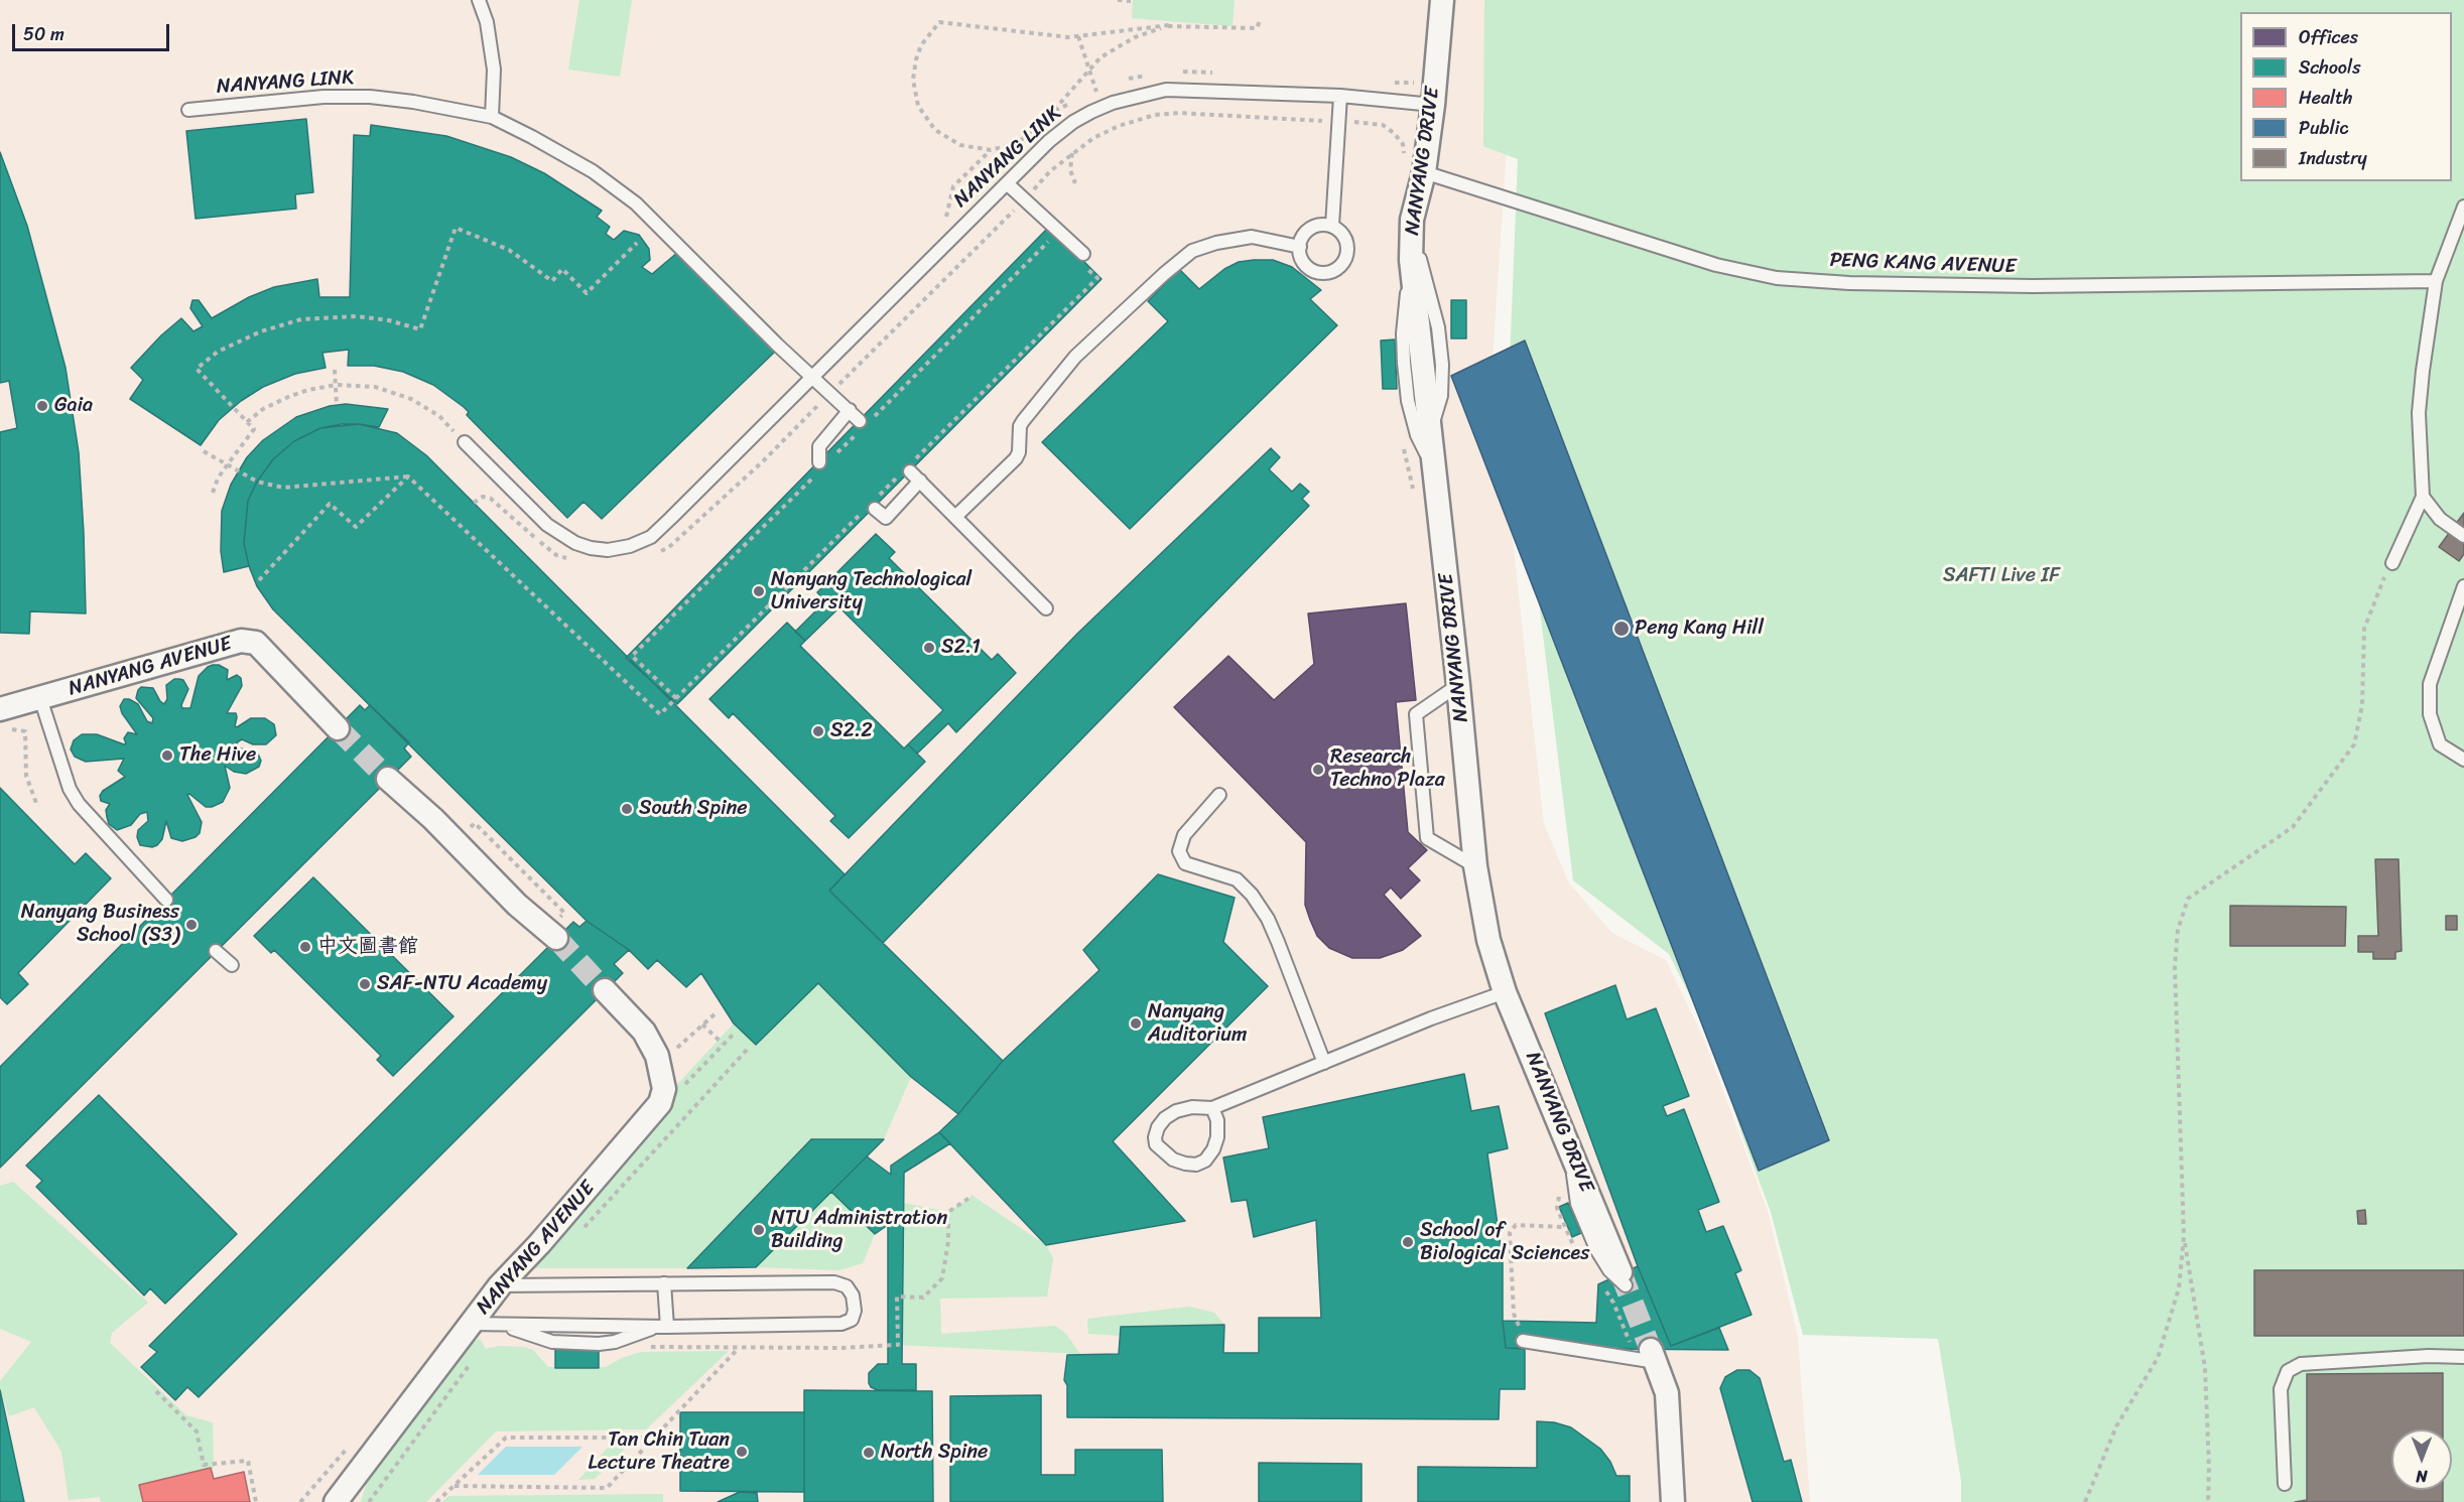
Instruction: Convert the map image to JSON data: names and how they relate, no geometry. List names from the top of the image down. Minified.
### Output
{"streets":{"street":["NANYANG DRIVE","NANYANG AVENUE"],"lane":["NANYANG LINK","PENG KANG AVENUE"]},"crossings":[["NANYANG LINK","NANYANG DRIVE"],["NANYANG DRIVE","PENG KANG AVENUE"]],"parks":["SAFTI Live IF"],"places":["Gaia","Nanyang Technological University","Peng Kang Hill","S2.1","S2.2","The Hive","Research Techno Plaza","South Spine","Nanyang Business School (S3)","中文圖書館","SAF-NTU Academy","Nanyang Auditorium","NTU Administration Building","School of Biological Sciences","Tan Chin Tuan Lecture Theatre","North Spine"],"legend":["Offices","Schools","Health","Public","Industry"],"scale_bar":"50 m","north":"bottom"}
